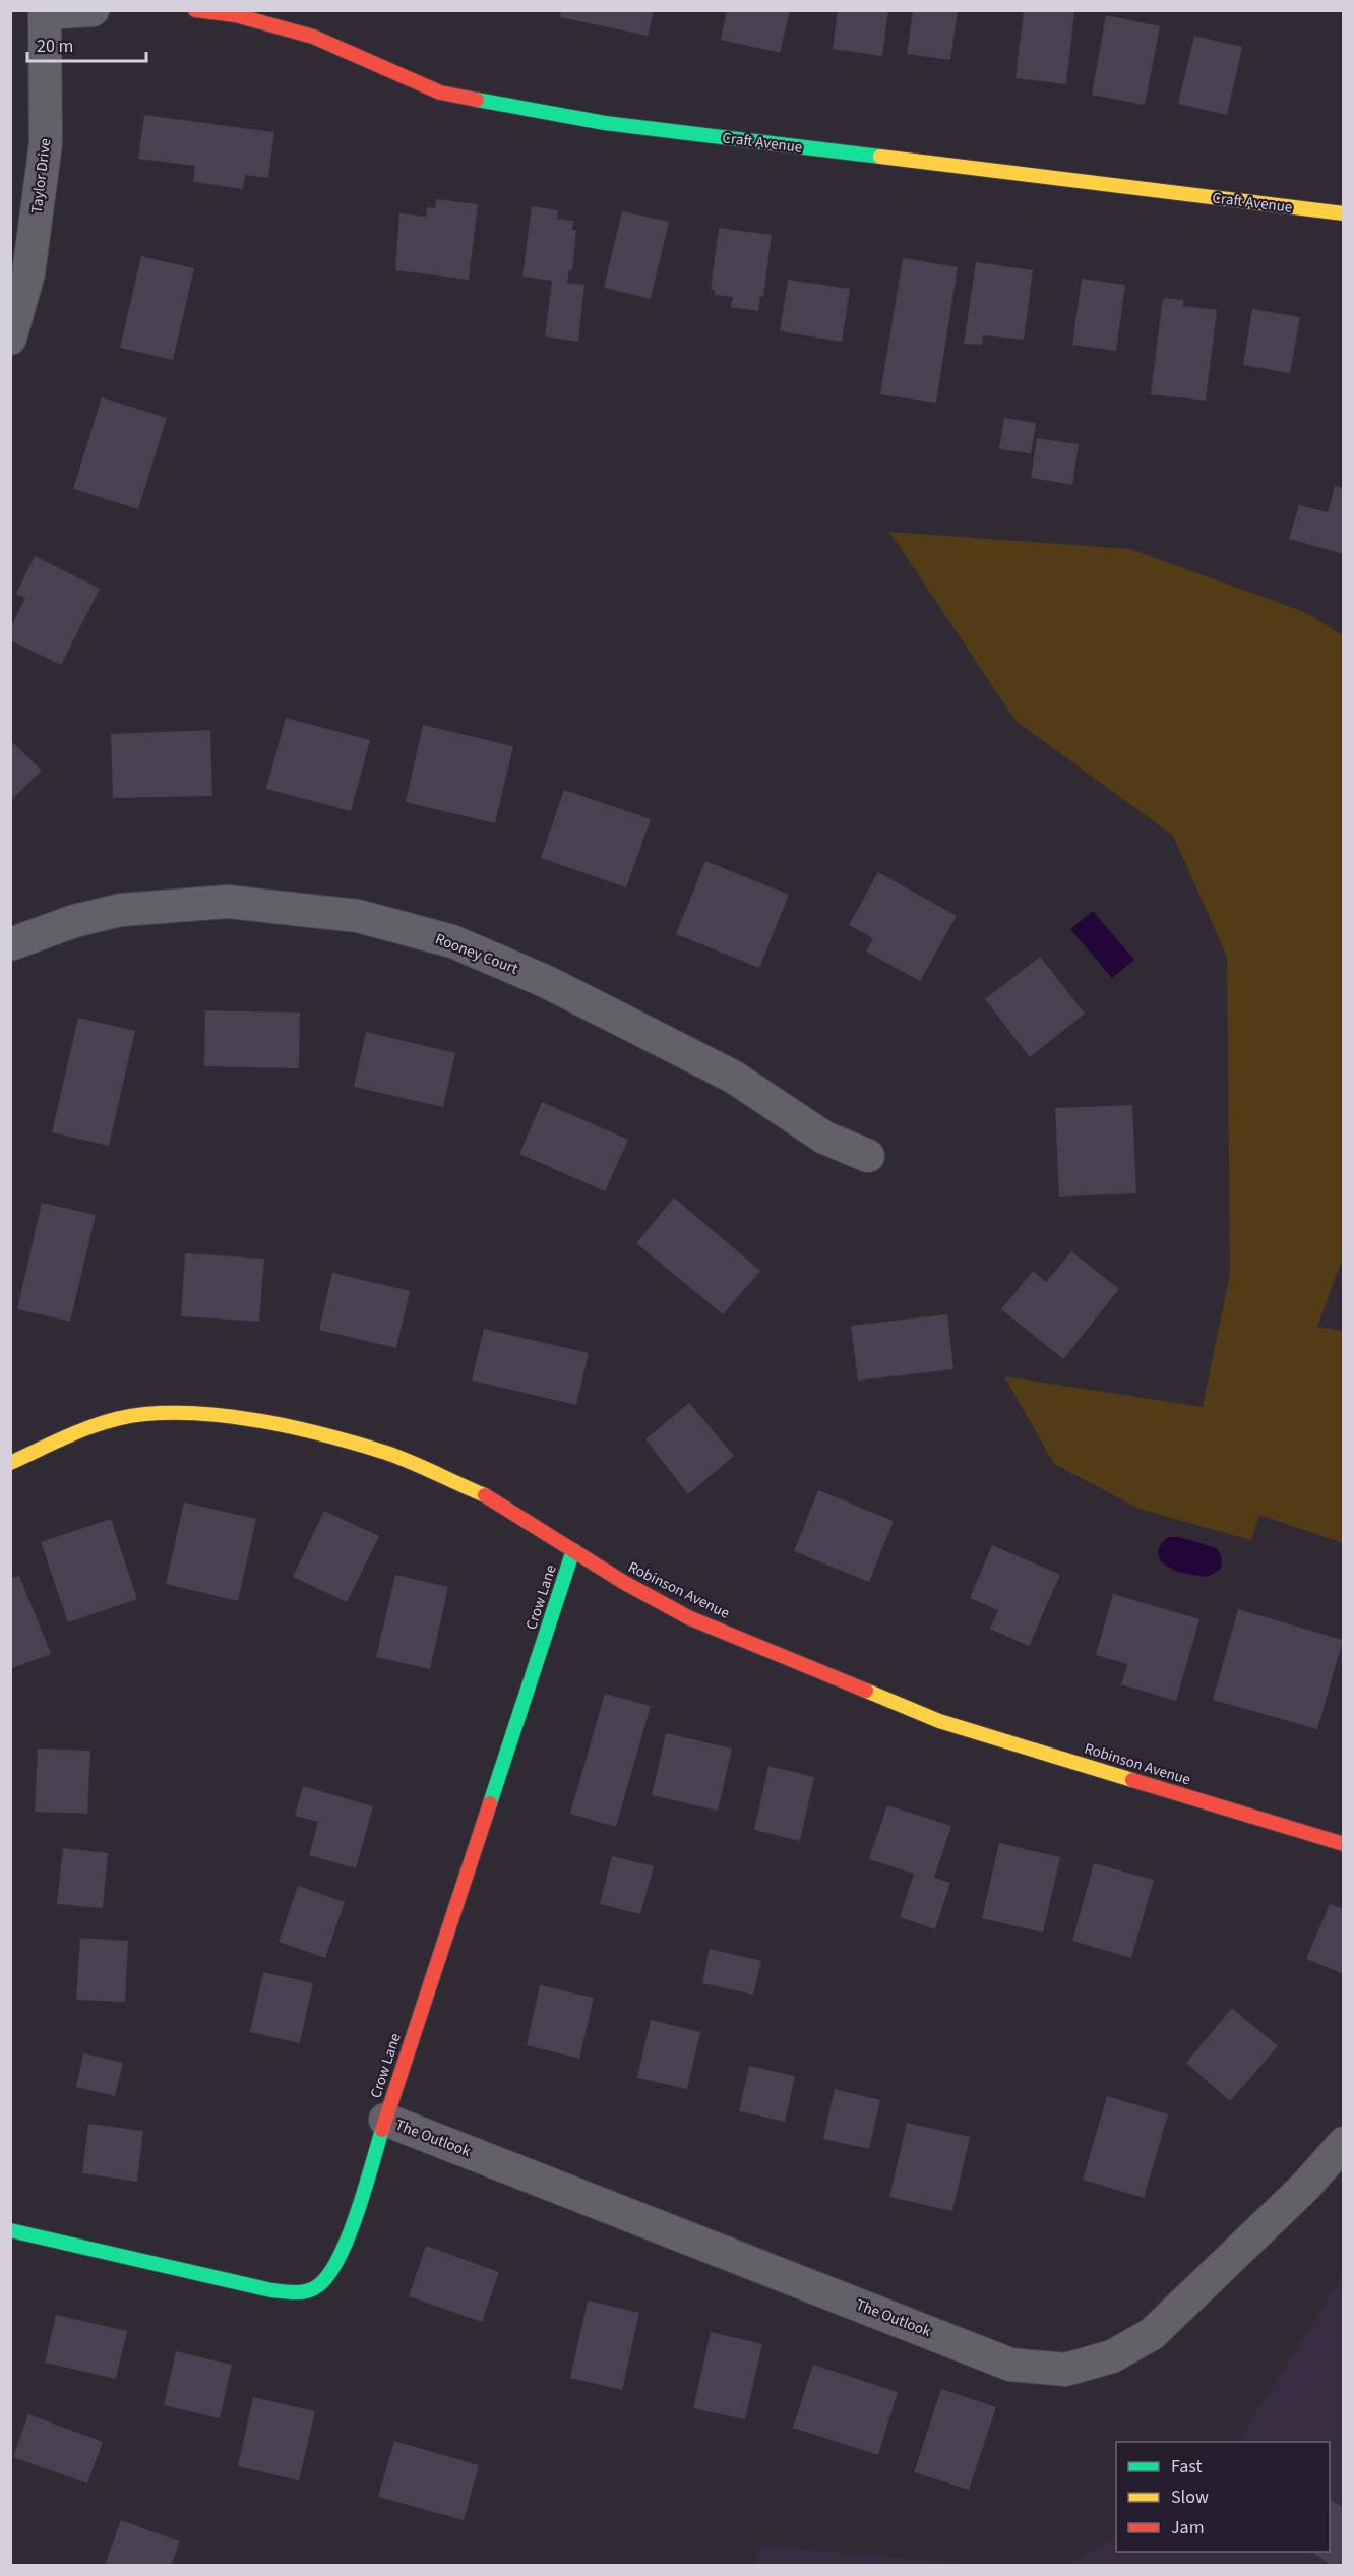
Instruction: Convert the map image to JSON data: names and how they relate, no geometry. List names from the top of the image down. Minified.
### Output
{"streets":{"street":["Craft Avenue","Taylor Drive","Rooney Court","Robinson Avenue","Crow Lane","The Outlook"]},"crossings":[["Robinson Avenue","Crow Lane"],["Crow Lane","The Outlook"]],"legend":["Fast","Slow","Jam"],"scale_bar":"20 m"}
